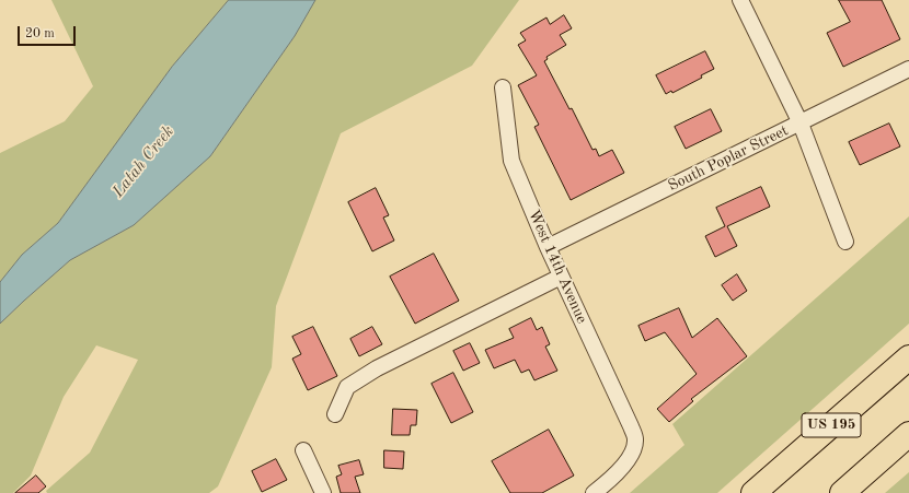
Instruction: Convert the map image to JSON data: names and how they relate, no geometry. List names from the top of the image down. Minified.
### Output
{"streets":{"highway":["US 195"],"street":["South Poplar Street","West 14th Avenue"]},"crossings":[["South Poplar Street","West 14th Avenue"]],"water":["Latah Creek"],"scale_bar":"20 m"}
